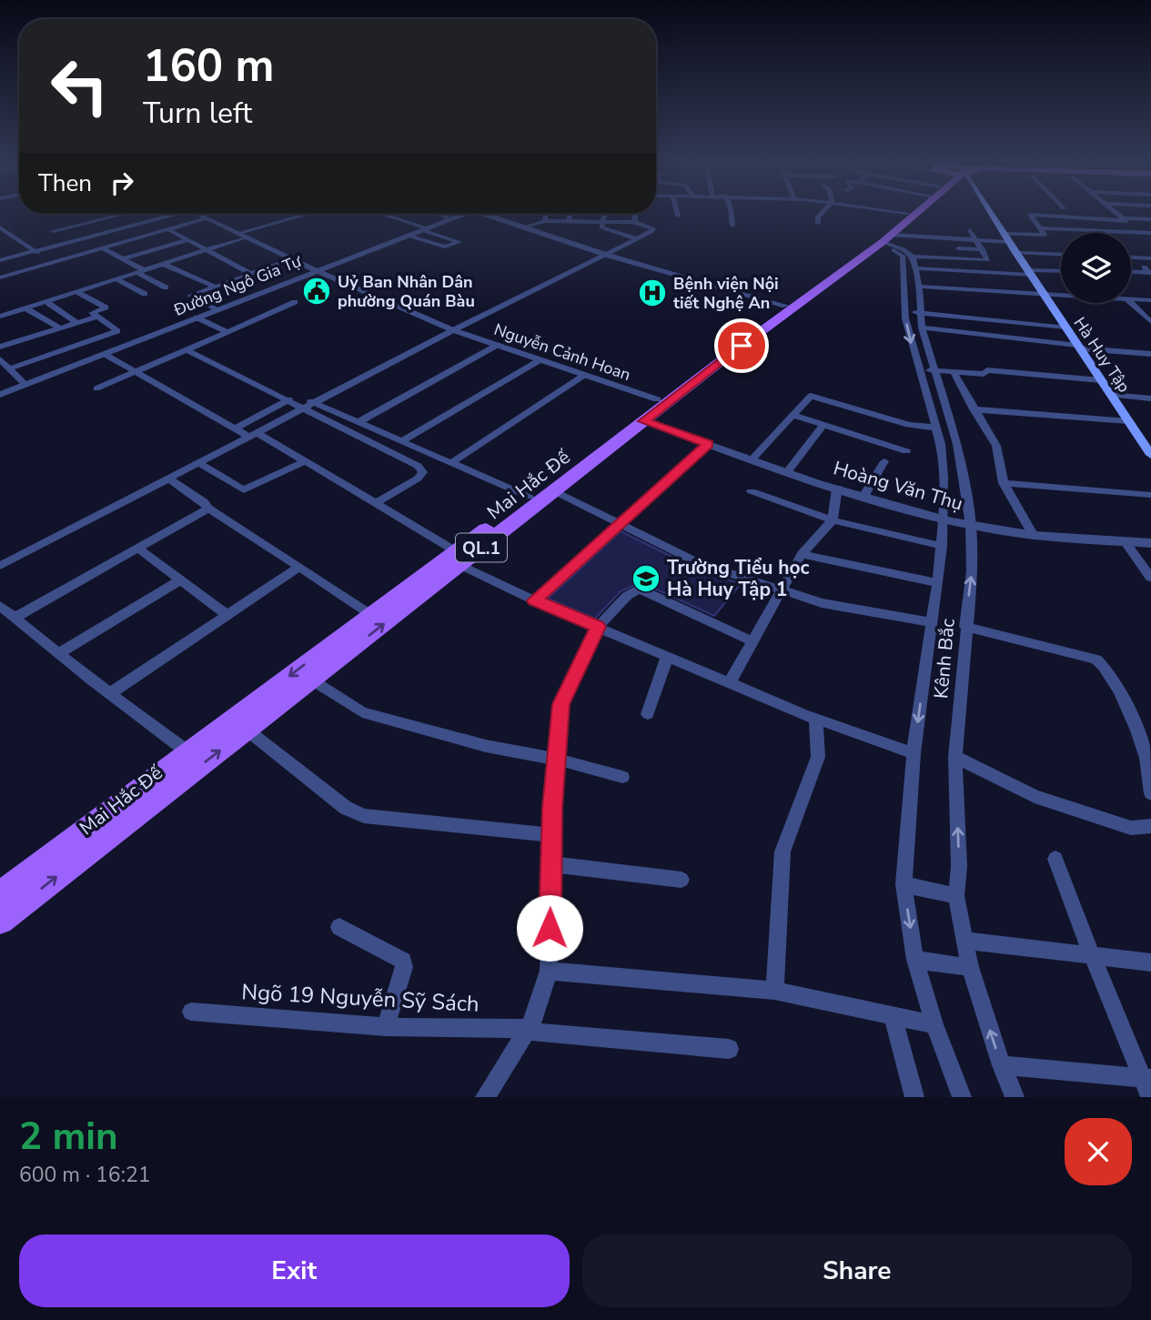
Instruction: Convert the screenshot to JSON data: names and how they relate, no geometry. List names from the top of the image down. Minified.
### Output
{"streets":{"main road":["Hà Huy Tập","Mai Hắc Đế","QL.1"],"street":["Đường Ngô Gia Tự","Nguyễn Cảnh Hoan","Hoàng Văn Thụ","Kênh Bắc","Ngõ 19 Nguyễn Sỹ Sách"]},"crossings":[["Đường Ngô Gia Tự","Nguyễn Cảnh Hoan"],["Nguyễn Cảnh Hoan","Mai Hắc Đế"],["Mai Hắc Đế","Hoàng Văn Thụ"],["Hoàng Văn Thụ","Kênh Bắc"]],"places":{"public building":["Uỷ Ban Nhân Dân phường Quán Bàu"],"hospital":["Bệnh viện Nội tiết Nghệ An"],"school or university":["Trường Tiểu học Hà Huy Tập 1"]},"page":{"turn":["160 m","Turn left"],"then":"Then","heading":["2 min","600 m · 16:21"],"buttons":["Exit","Share"]}}
